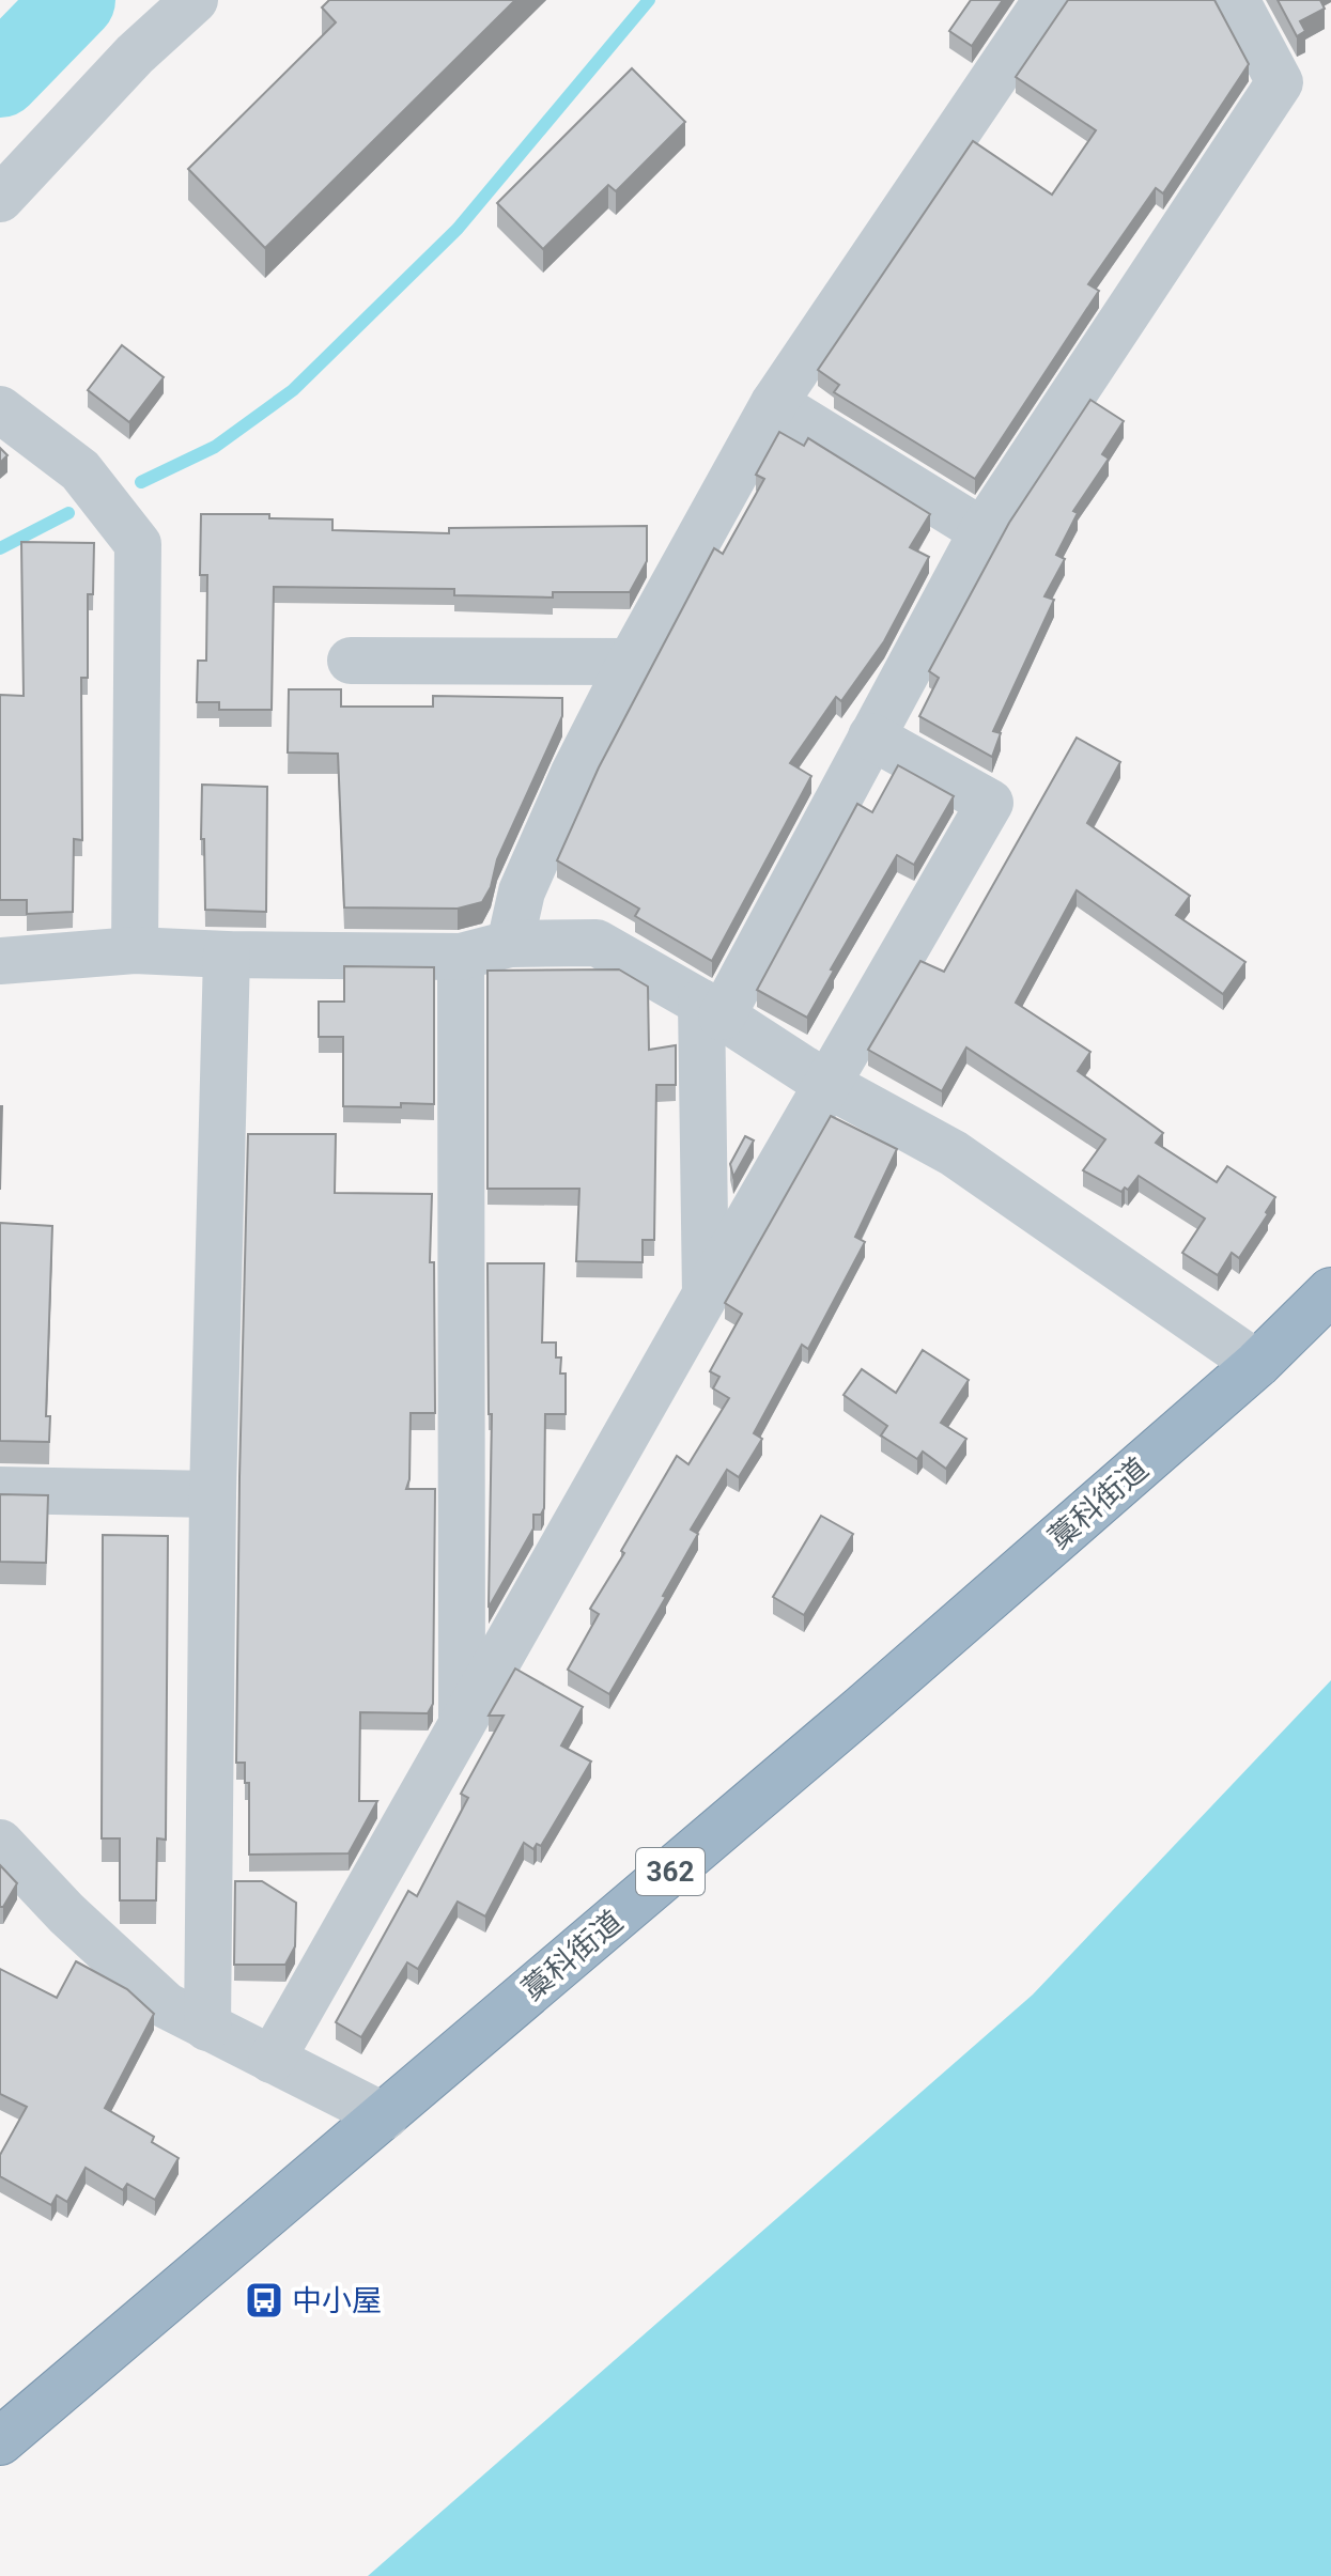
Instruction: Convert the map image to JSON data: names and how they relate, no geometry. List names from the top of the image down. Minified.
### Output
{"streets":{"highway":["藁科街道","362"]},"places":{"bus stop":["中小屋"]}}
